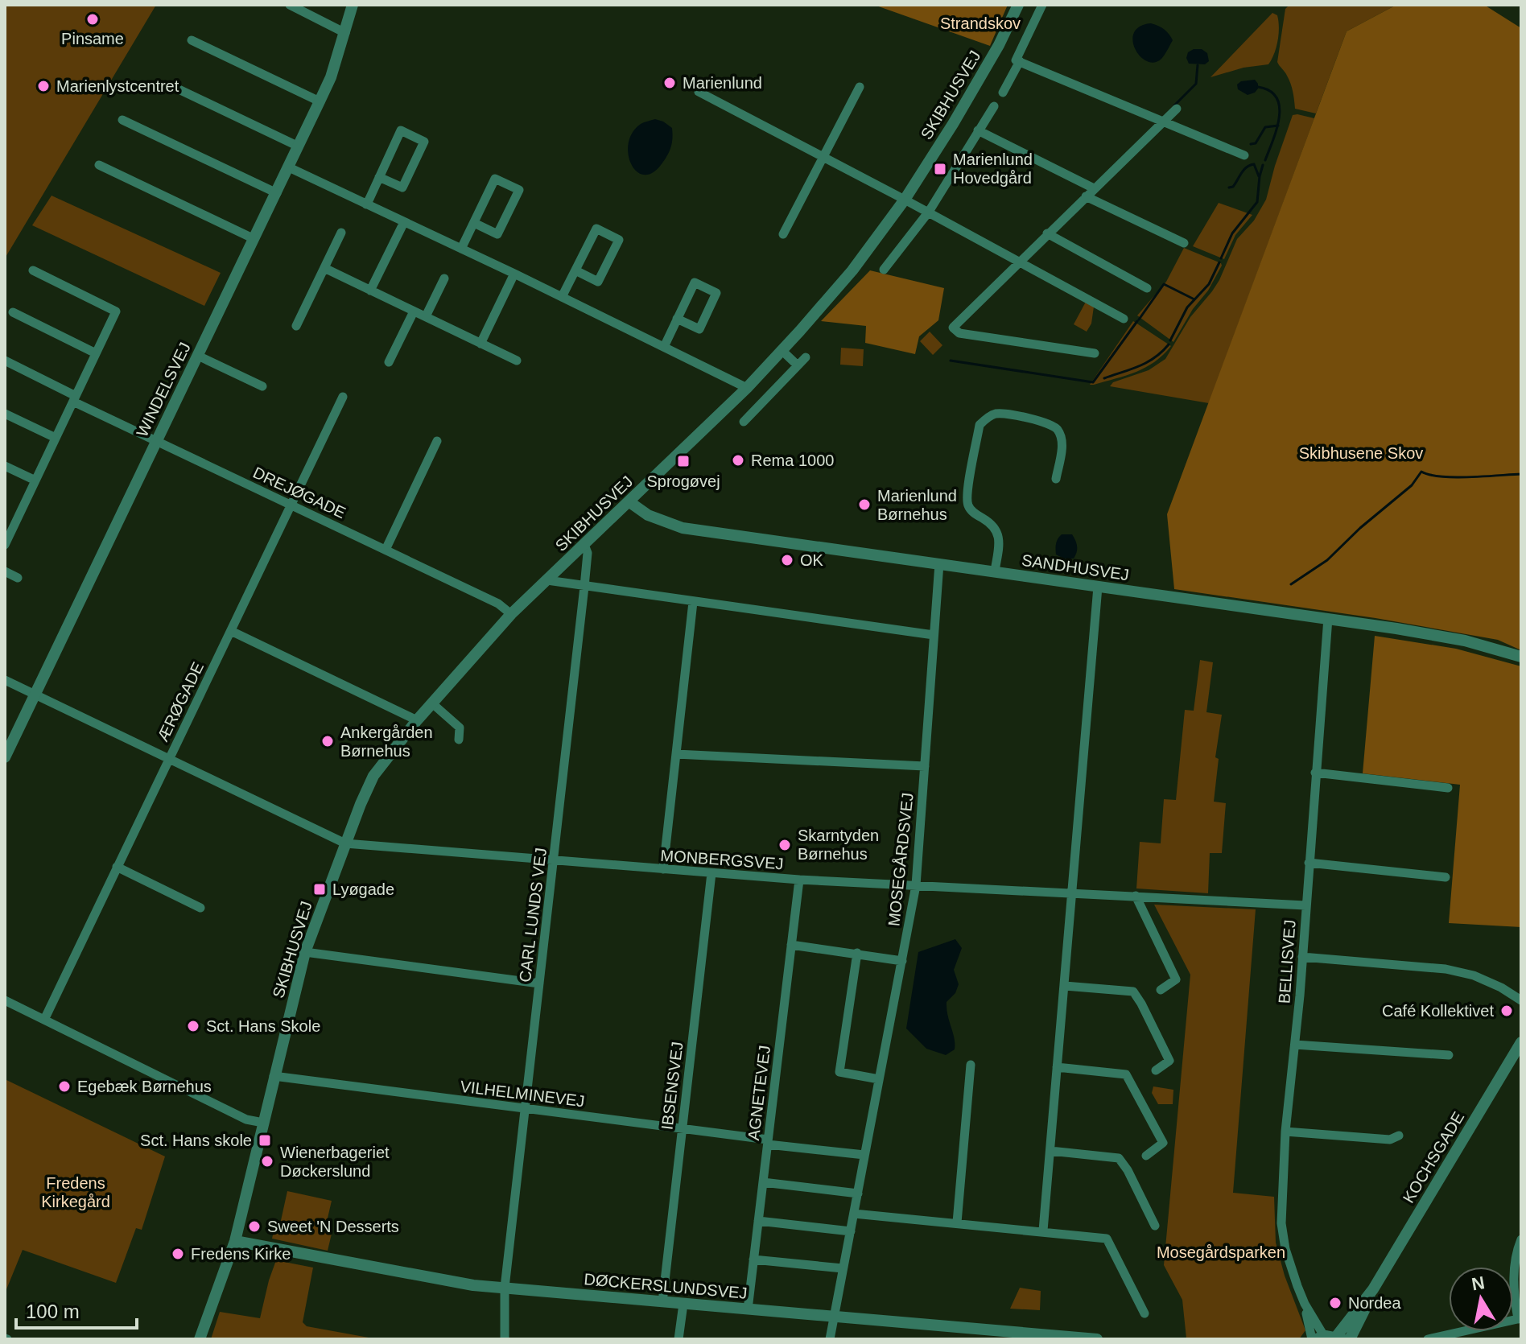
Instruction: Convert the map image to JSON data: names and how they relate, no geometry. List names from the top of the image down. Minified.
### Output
{"streets":{"street":["SKIBHUSVEJ","WINDELSVEJ","DREJØGADE","SANDHUSVEJ","ÆRØGADE","MONBERGSVEJ","MOSEGÅRDSVEJ","CARL LUNDS VEJ","BELLISVEJ","IBSENSVEJ","AGNETEVEJ","VILHELMINEVEJ","KOCHSGADE","DØCKERSLUNDSVEJ"]},"crossings":[["SKIBHUSVEJ","DREJØGADE"],["SKIBHUSVEJ","SANDHUSVEJ"],["SKIBHUSVEJ","MONBERGSVEJ"],["SKIBHUSVEJ","CARL LUNDS VEJ"],["SKIBHUSVEJ","VILHELMINEVEJ"],["SKIBHUSVEJ","DØCKERSLUNDSVEJ"],["WINDELSVEJ","DREJØGADE"],["DREJØGADE","ÆRØGADE"],["SANDHUSVEJ","MOSEGÅRDSVEJ"],["SANDHUSVEJ","BELLISVEJ"],["MONBERGSVEJ","MOSEGÅRDSVEJ"],["MONBERGSVEJ","CARL LUNDS VEJ"],["MONBERGSVEJ","BELLISVEJ"],["MONBERGSVEJ","IBSENSVEJ"],["MONBERGSVEJ","AGNETEVEJ"],["MOSEGÅRDSVEJ","DØCKERSLUNDSVEJ"],["CARL LUNDS VEJ","VILHELMINEVEJ"],["CARL LUNDS VEJ","DØCKERSLUNDSVEJ"],["IBSENSVEJ","VILHELMINEVEJ"],["IBSENSVEJ","DØCKERSLUNDSVEJ"],["AGNETEVEJ","VILHELMINEVEJ"],["AGNETEVEJ","DØCKERSLUNDSVEJ"]],"parks":["Strandskov","Skibhusene Skov","Fredens Kirkegård","Mosegårdsparken"],"places":{"other":["Pinsame","Marienlund","Marienlystcentret","Rema 1000","Marienlund Børnehus","OK","Ankergården Børnehus","Skarntyden Børnehus","Café Kollektivet","Sct. Hans Skole","Egebæk Børnehus","Wienerbageriet Døckerslund","Sweet 'N Desserts","Fredens Kirke","Nordea"],"transit":["Marienlund Hovedgård","Sprogøvej","Lyøgade","Sct. Hans skole"]},"scale_bar":"100 m","north":"top"}
